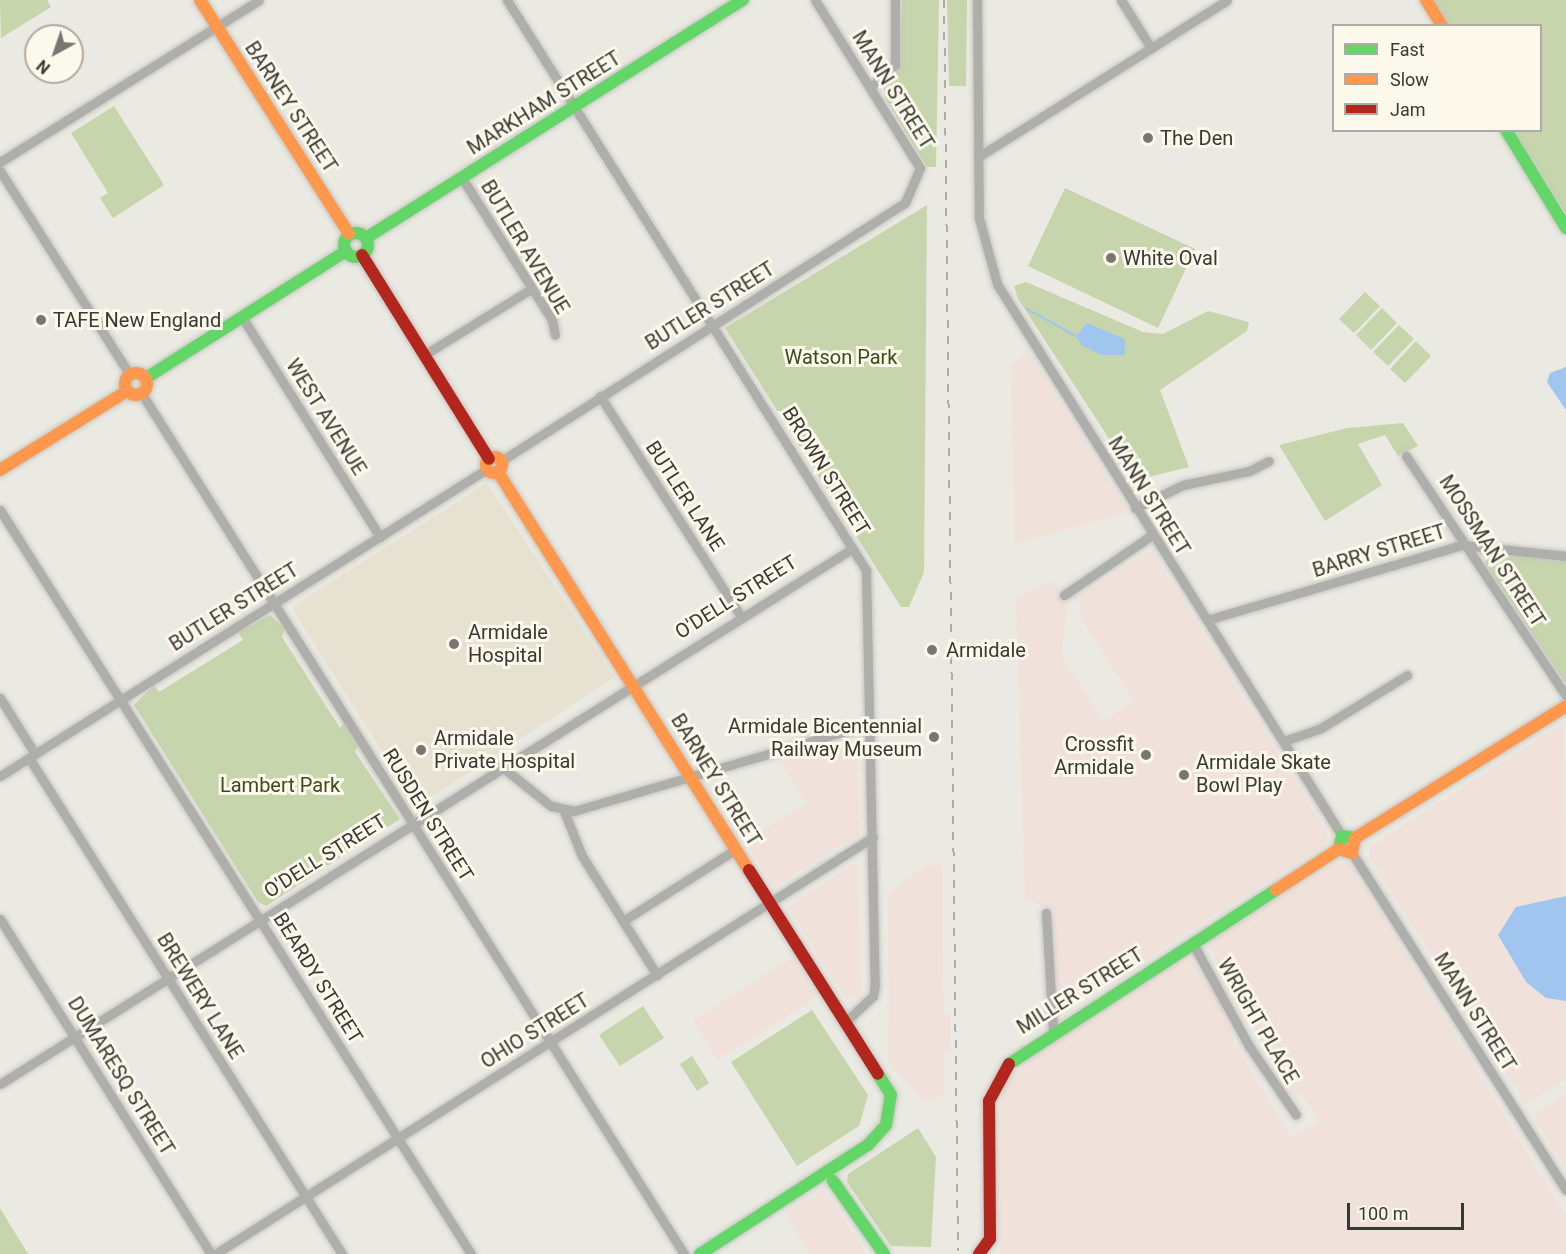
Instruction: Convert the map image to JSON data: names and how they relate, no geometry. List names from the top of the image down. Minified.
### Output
{"streets":{"street":["MANN STREET","MARKHAM STREET","BARNEY STREET","BUTLER AVENUE","BUTLER STREET","WEST AVENUE","BROWN STREET","BUTLER LANE","BARRY STREET","MOSSMAN STREET","O'DELL STREET","RUSDEN STREET","BEARDY STREET","MILLER STREET","BREWERY LANE","WRIGHT PLACE","OHIO STREET","DUMARESQ STREET"]},"crossings":[["MANN STREET","BUTLER STREET"],["MANN STREET","BARRY STREET"],["MARKHAM STREET","BUTLER AVENUE"],["MARKHAM STREET","BROWN STREET"],["BARNEY STREET","BUTLER STREET"],["BARNEY STREET","BROWN STREET"],["BARNEY STREET","O'DELL STREET"],["BARNEY STREET","OHIO STREET"],["BUTLER STREET","WEST AVENUE"],["BUTLER STREET","BROWN STREET"],["BUTLER STREET","BUTLER LANE"],["BUTLER STREET","RUSDEN STREET"],["BUTLER STREET","BEARDY STREET"],["BUTLER STREET","BREWERY LANE"],["BROWN STREET","O'DELL STREET"],["BROWN STREET","OHIO STREET"],["BUTLER LANE","O'DELL STREET"],["BARRY STREET","MOSSMAN STREET"],["O'DELL STREET","RUSDEN STREET"],["O'DELL STREET","BEARDY STREET"],["O'DELL STREET","BREWERY LANE"],["O'DELL STREET","DUMARESQ STREET"],["RUSDEN STREET","OHIO STREET"],["BEARDY STREET","OHIO STREET"],["MILLER STREET","WRIGHT PLACE"],["BREWERY LANE","OHIO STREET"],["OHIO STREET","DUMARESQ STREET"]],"parks":["Watson Park","Lambert Park"],"places":["The Den","White Oval","TAFE New England","Armidale Hospital","Armidale","Armidale Bicentennial Railway Museum","Armidale Private Hospital","Crossfit Armidale","Armidale Skate Bowl Play"],"legend":["Fast","Slow","Jam"],"scale_bar":"100 m","north":"bottom left"}
